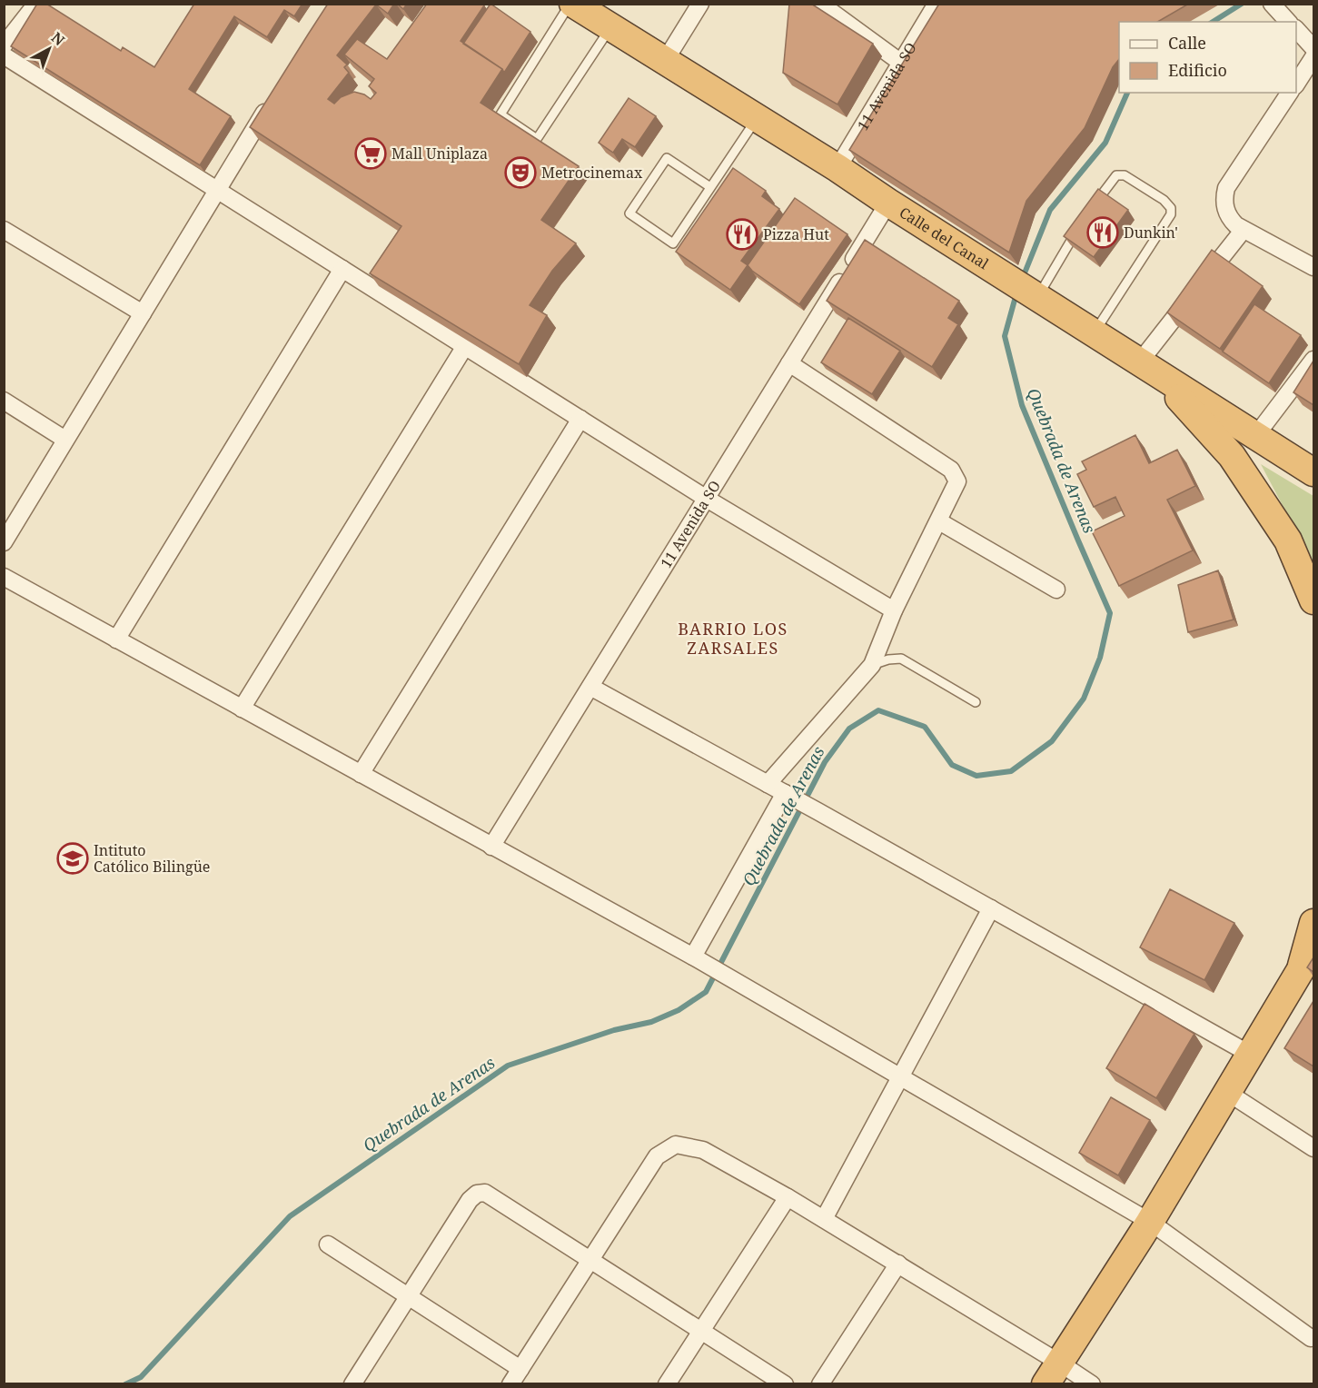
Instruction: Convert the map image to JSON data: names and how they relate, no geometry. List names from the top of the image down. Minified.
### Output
{"streets":{"highway":["Calle del Canal"],"street":["11 Avenida SO"]},"crossings":[["11 Avenida SO","Calle del Canal"]],"districts":["BARRIO LOS ZARSALES"],"water":["Quebrada de Arenas"],"places":{"supermarket":["Mall Uniplaza"],"theatre":["Metrocinemax"],"restaurant":["Dunkin'","Pizza Hut"],"school or university":["Intituto Católico Bilingüe"]},"legend":["Calle","Edificio"],"north":"top right"}
